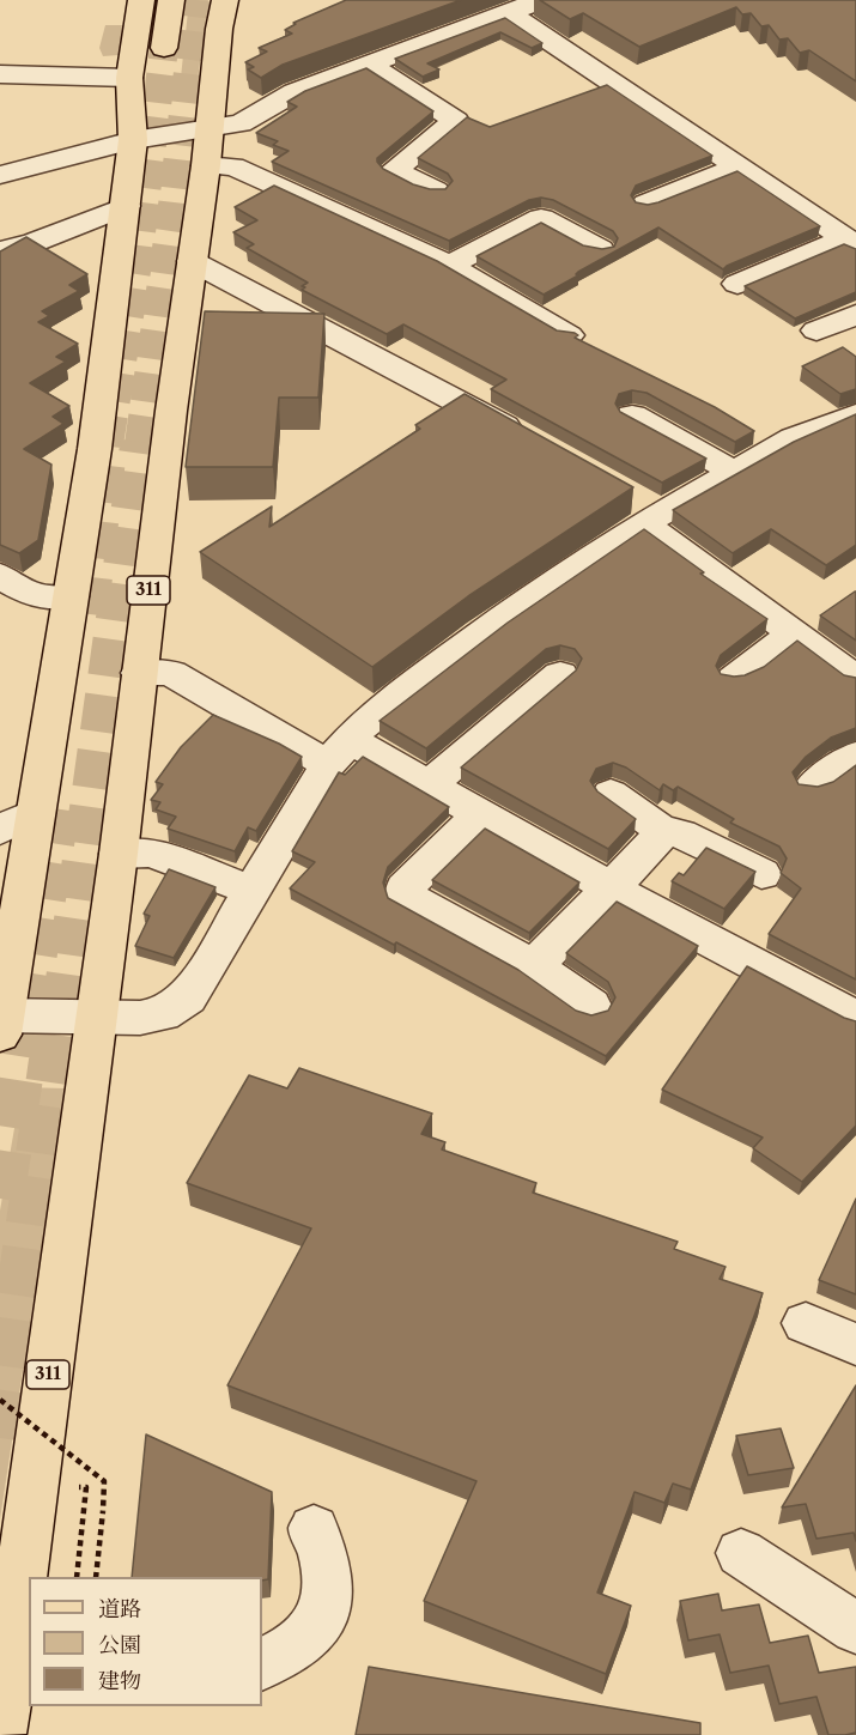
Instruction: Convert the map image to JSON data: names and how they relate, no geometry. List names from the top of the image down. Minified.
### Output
{"streets":{"main road":["311"]},"legend":["道路","公園","建物"]}
